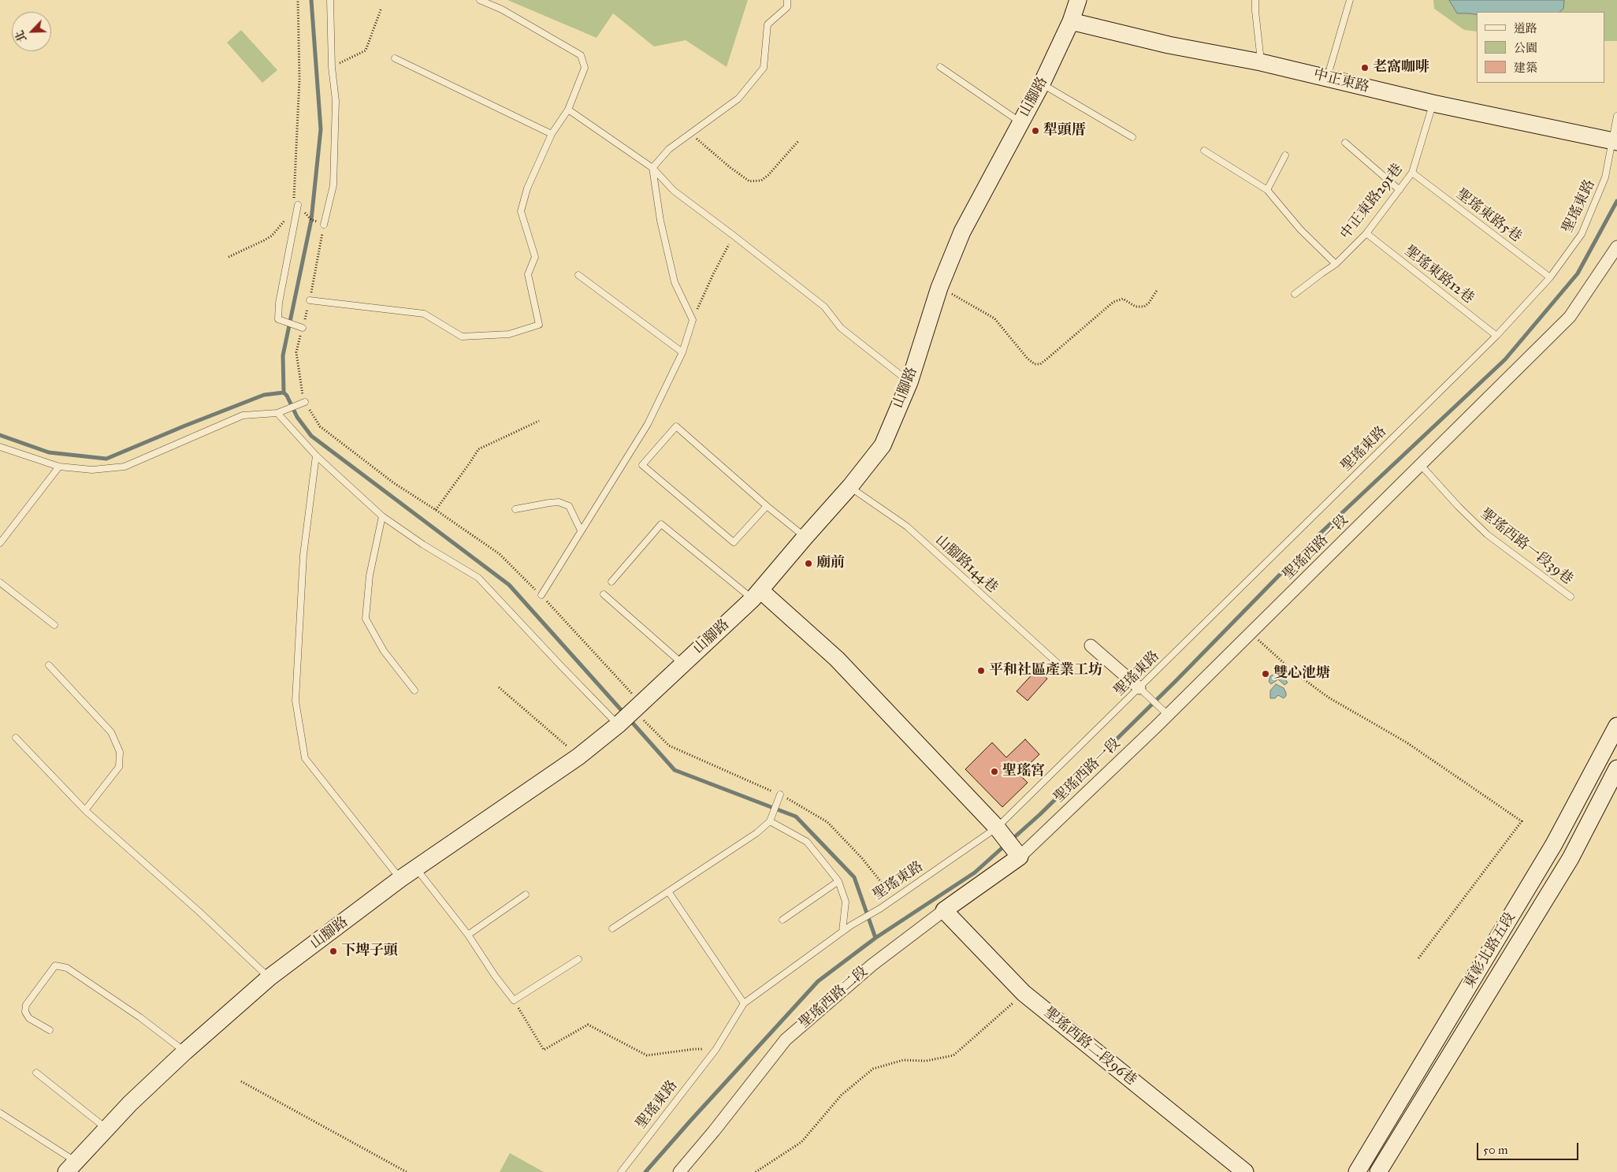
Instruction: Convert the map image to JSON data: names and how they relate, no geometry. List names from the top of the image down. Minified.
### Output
{"streets":{"main road":["中正東路","山腳路","東彰北路五段","聖瑤西路二段","聖瑤西路二段96巷"],"street":["聖瑤西路一段"],"lane":["中正東路291巷","聖瑤東路","聖瑤東路5巷","聖瑤東路12巷","聖瑤西路一段39巷","山腳路144巷"]},"crossings":[["中正東路","山腳路"],["中正東路","中正東路291巷"],["中正東路","聖瑤東路"],["山腳路","山腳路144巷"],["中正東路291巷","聖瑤東路5巷"],["中正東路291巷","聖瑤東路12巷"],["聖瑤東路","聖瑤東路5巷"],["聖瑤東路","聖瑤東路12巷"],["聖瑤西路一段39巷","聖瑤西路一段"],["聖瑤西路一段","聖瑤西路二段"],["聖瑤西路二段","聖瑤西路二段96巷"]],"places":["老窩咖啡","犁頭厝","廟前","平和社區產業工坊","雙心池塘","聖瑤宮","下埤子頭"],"legend":["道路","公園","建築"],"scale_bar":"50 m","north":"bottom left"}
